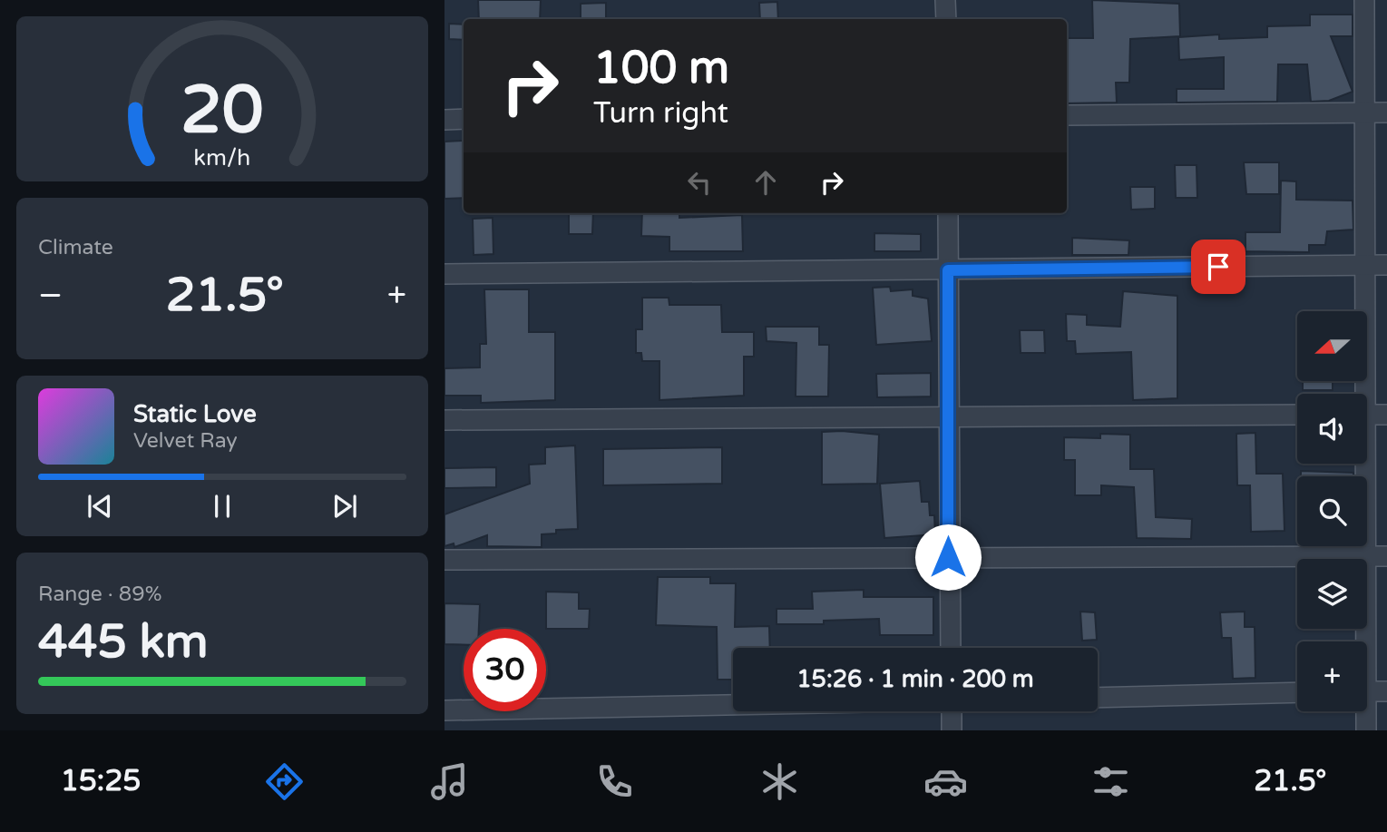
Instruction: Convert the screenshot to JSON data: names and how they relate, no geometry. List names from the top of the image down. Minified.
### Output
{"north":"left","page":{"turn":["100 m","Turn right"],"tile":["Climate",["Range · 89%","445 km"]],"heat":["−","21.5°","+"],"map_buttons":"+","song":["Static Love","Velvet Ray"],"limit":"30","trip":"15:26 · 1 min · 200 m","tabs":["15:25","21.5°"],"gauge":["20","km/h"]}}
